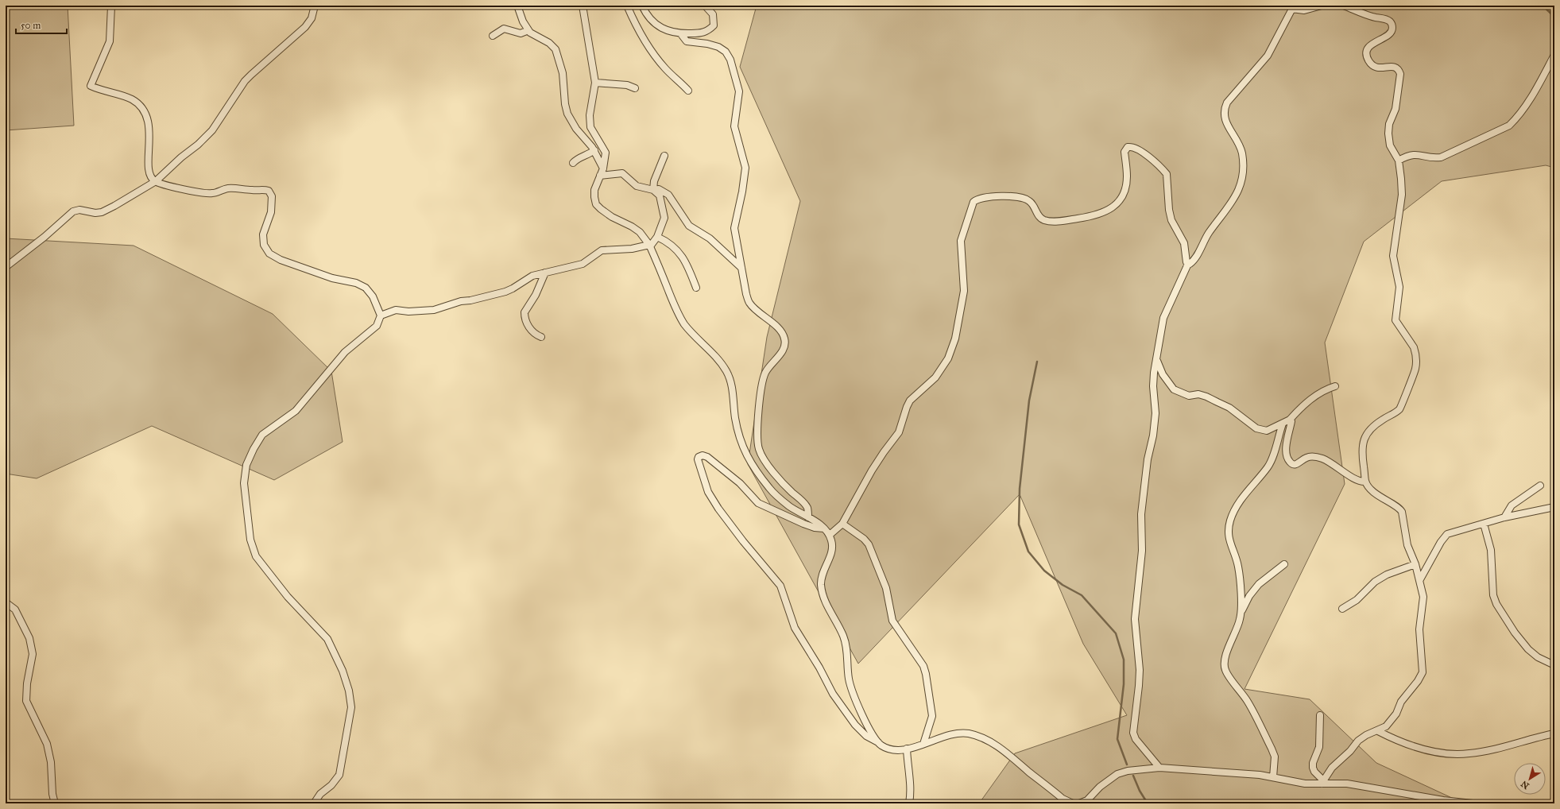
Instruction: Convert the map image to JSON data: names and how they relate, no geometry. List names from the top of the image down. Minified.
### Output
{"scale_bar":"50 m","north":"bottom left"}
